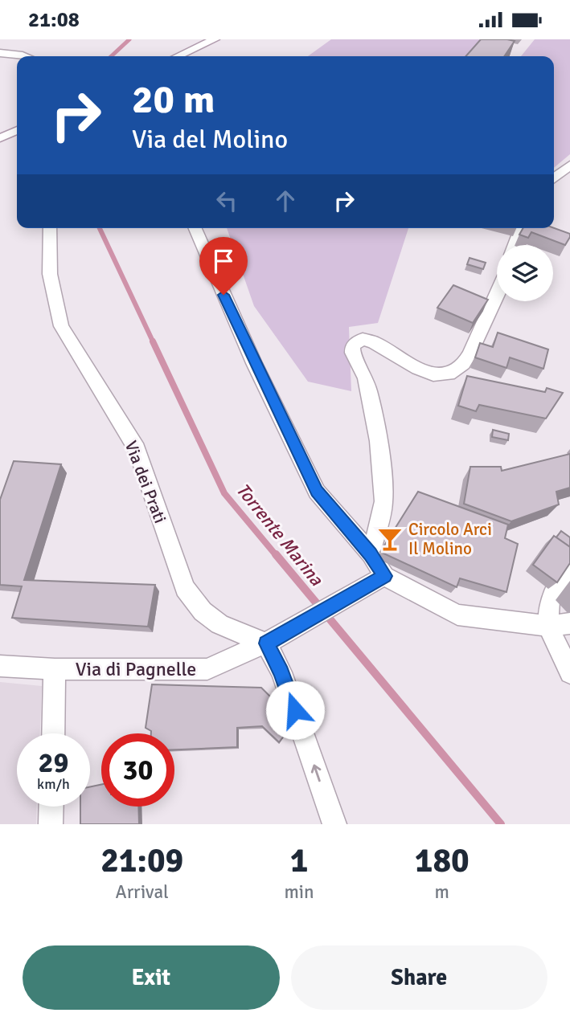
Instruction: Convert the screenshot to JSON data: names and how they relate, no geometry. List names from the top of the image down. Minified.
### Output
{"streets":{"street":["Via dei Prati","Via di Pagnelle"]},"crossings":[["Via dei Prati","Via di Pagnelle"]],"water":["Torrente Marina"],"places":{"bar":["Circolo Arci Il Molino"]},"page":{"status":"21:08","turn":["20 m","Via del Molino"],"speed":"29 km/h","limit":"30","eta":["21:09","Arrival","1","min","180","m"],"buttons":["Exit","Share"]}}
